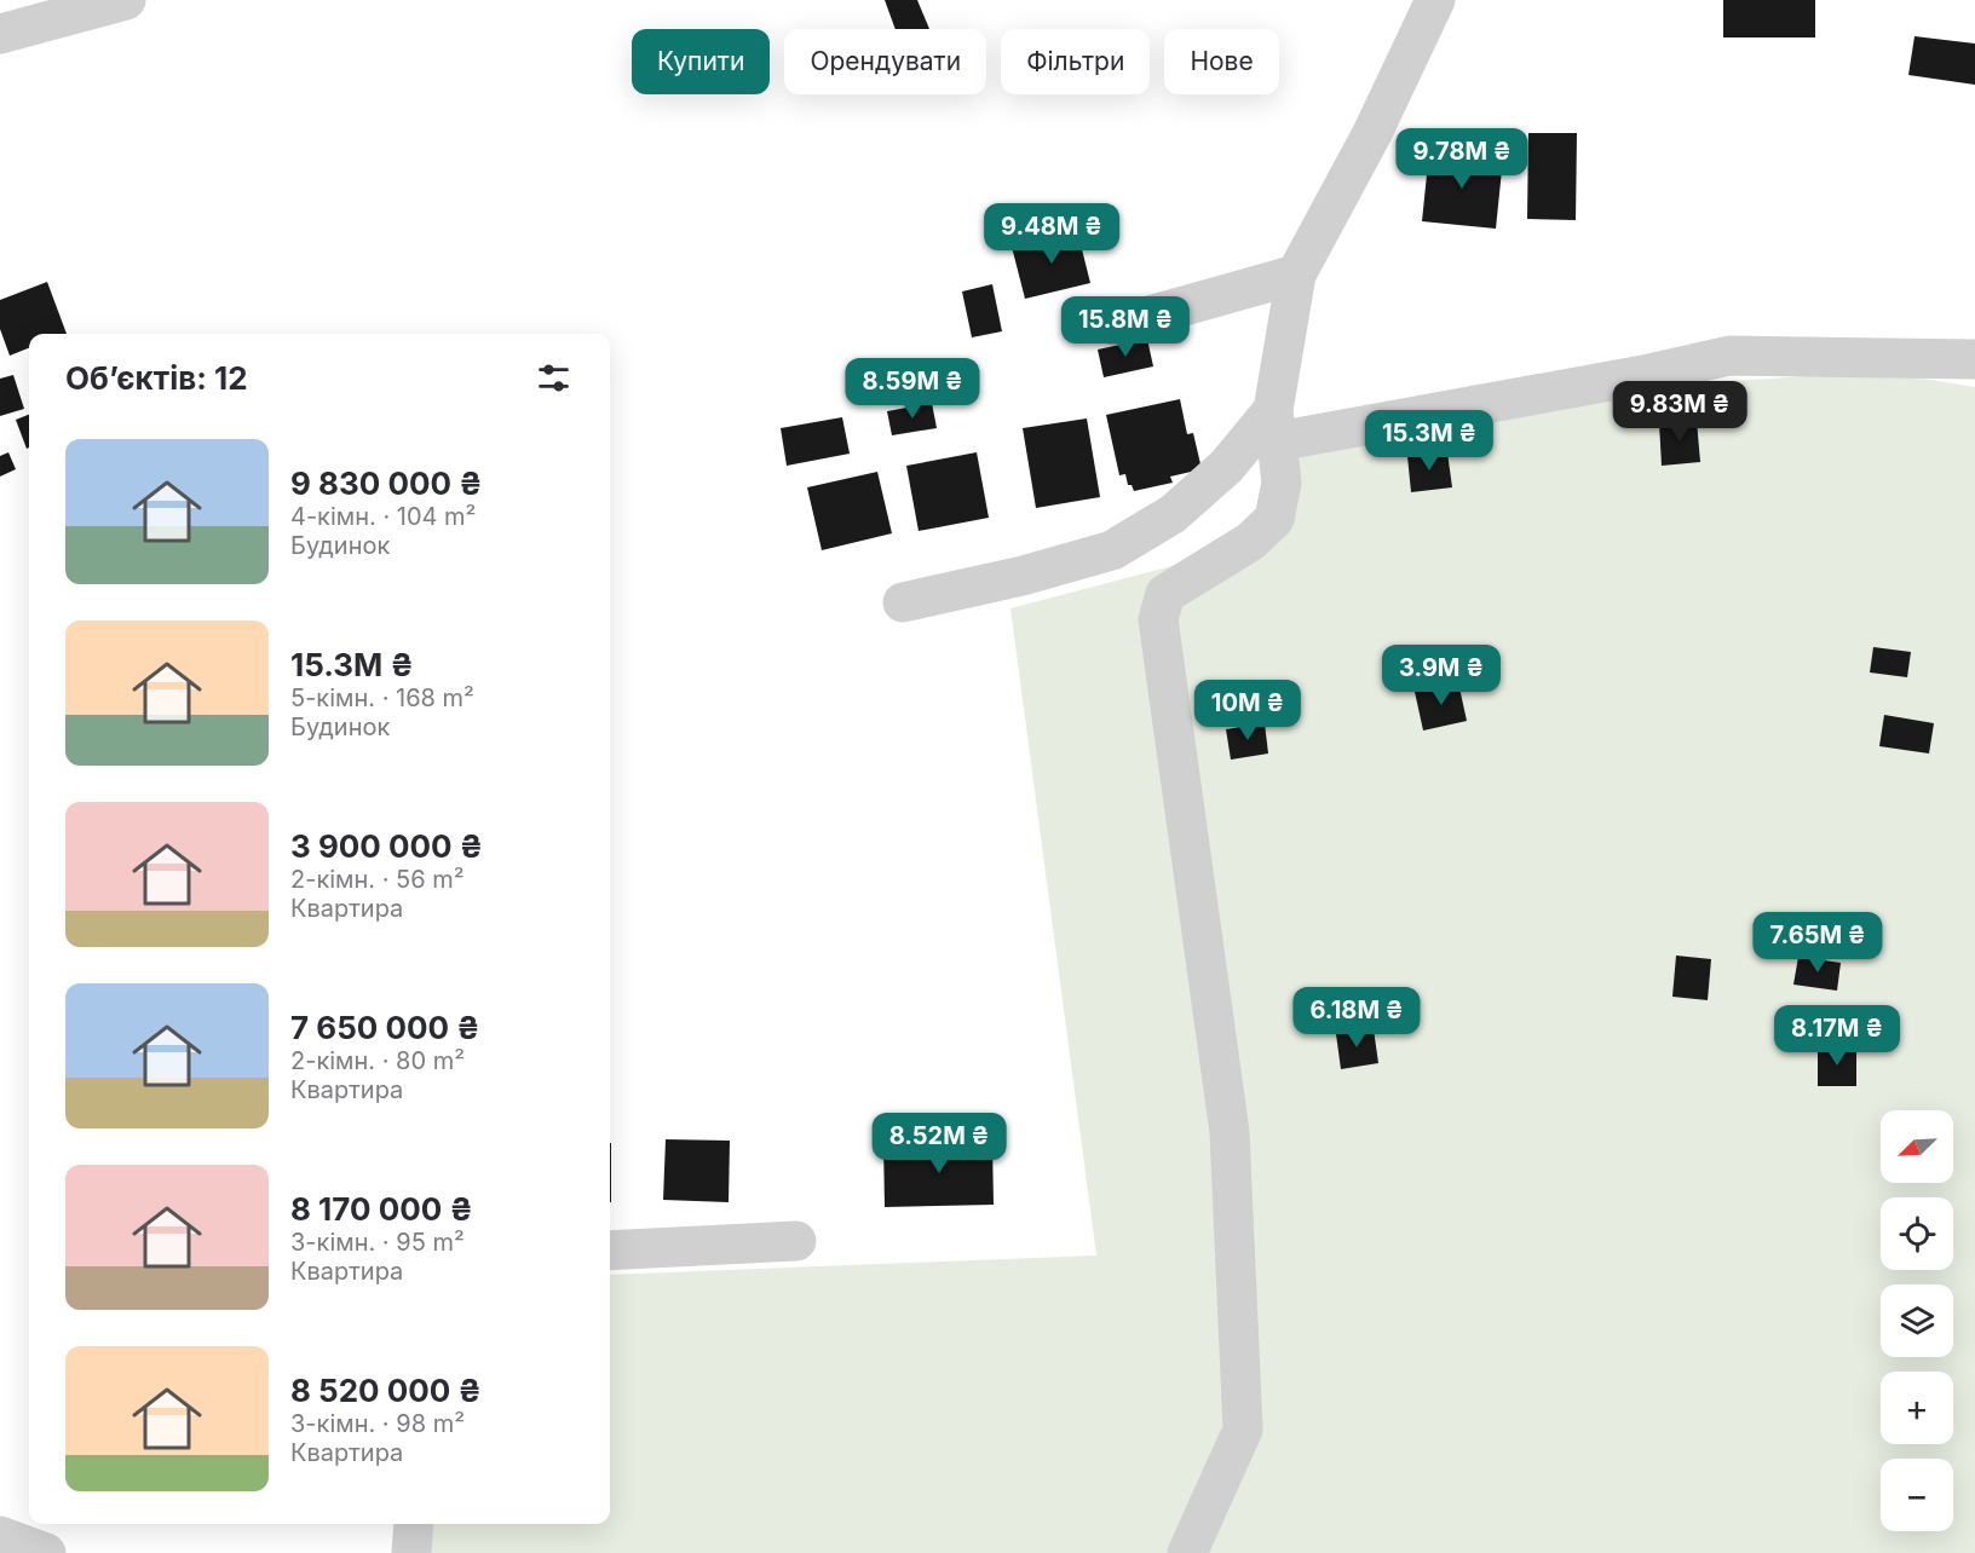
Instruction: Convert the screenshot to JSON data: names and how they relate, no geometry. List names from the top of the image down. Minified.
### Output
{"north":"bottom left","page":{"chip":["Купити","Орендувати","Фільтри","Нове"],"price":["9.78M ₴","9.48M ₴","15.8M ₴","8.59M ₴","9.83M ₴","15.3M ₴","3.9M ₴","10M ₴","7.65M ₴","6.18M ₴","8.17M ₴","8.52M ₴"],"heading":"Об’єктів: 12","list":[{"name":"9 830 000 ₴","note":"4-кімн. · 104 m² · Будинок"},{"name":"15.3M ₴","note":"5-кімн. · 168 m² · Будинок"},{"name":"3 900 000 ₴","note":"2-кімн. · 56 m² · Квартира"},{"name":"7 650 000 ₴","note":"2-кімн. · 80 m² · Квартира"},{"name":"8 170 000 ₴","note":"3-кімн. · 95 m² · Квартира"},{"name":"8 520 000 ₴","note":"3-кімн. · 98 m² · Квартира"}],"map_buttons":["+","−"]}}
